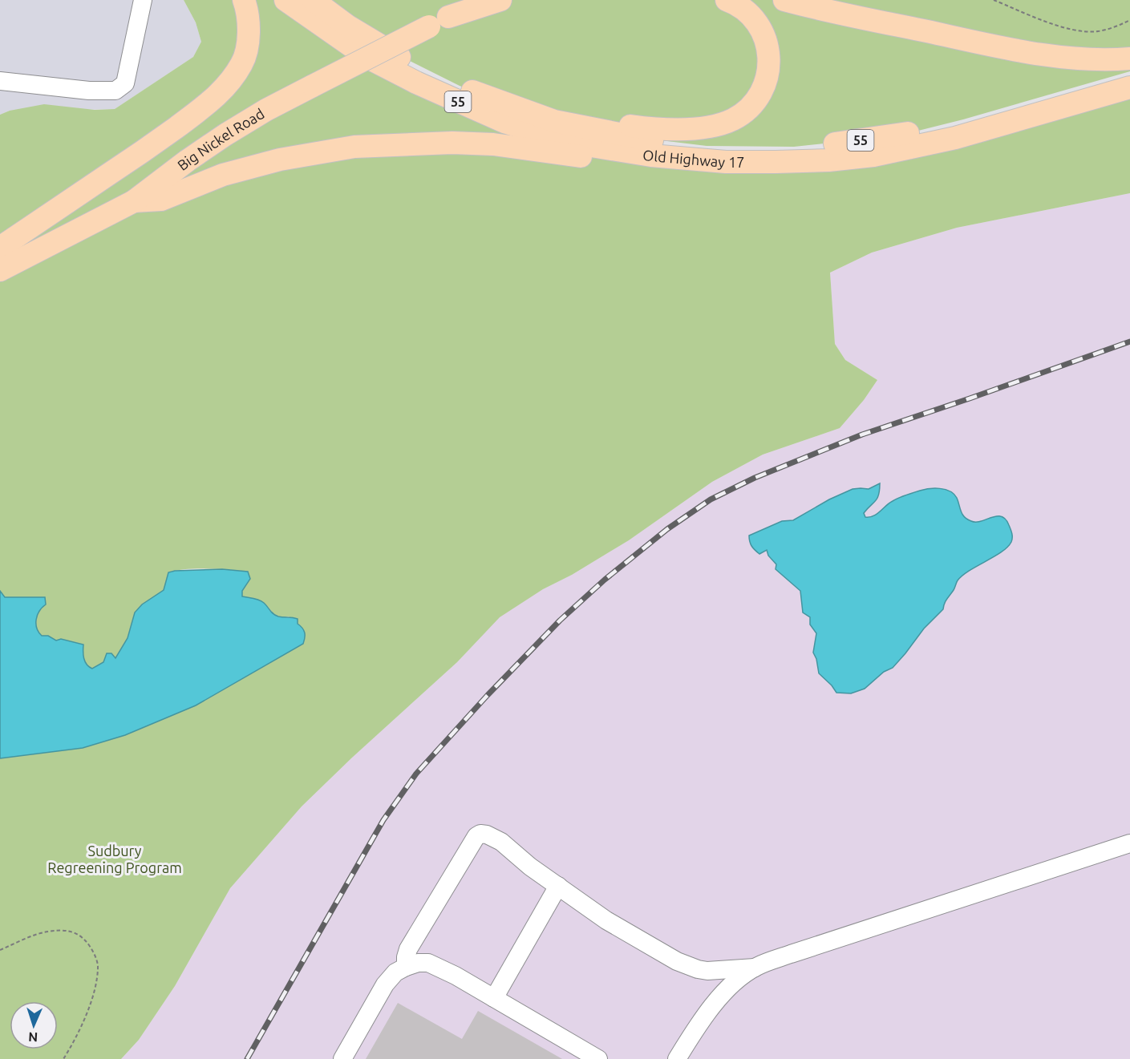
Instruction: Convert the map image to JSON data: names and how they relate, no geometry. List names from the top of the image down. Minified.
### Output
{"streets":{"main road":["55","Big Nickel Road","Old Highway 17"]},"parks":["Sudbury Regreening Program"],"north":"bottom"}
